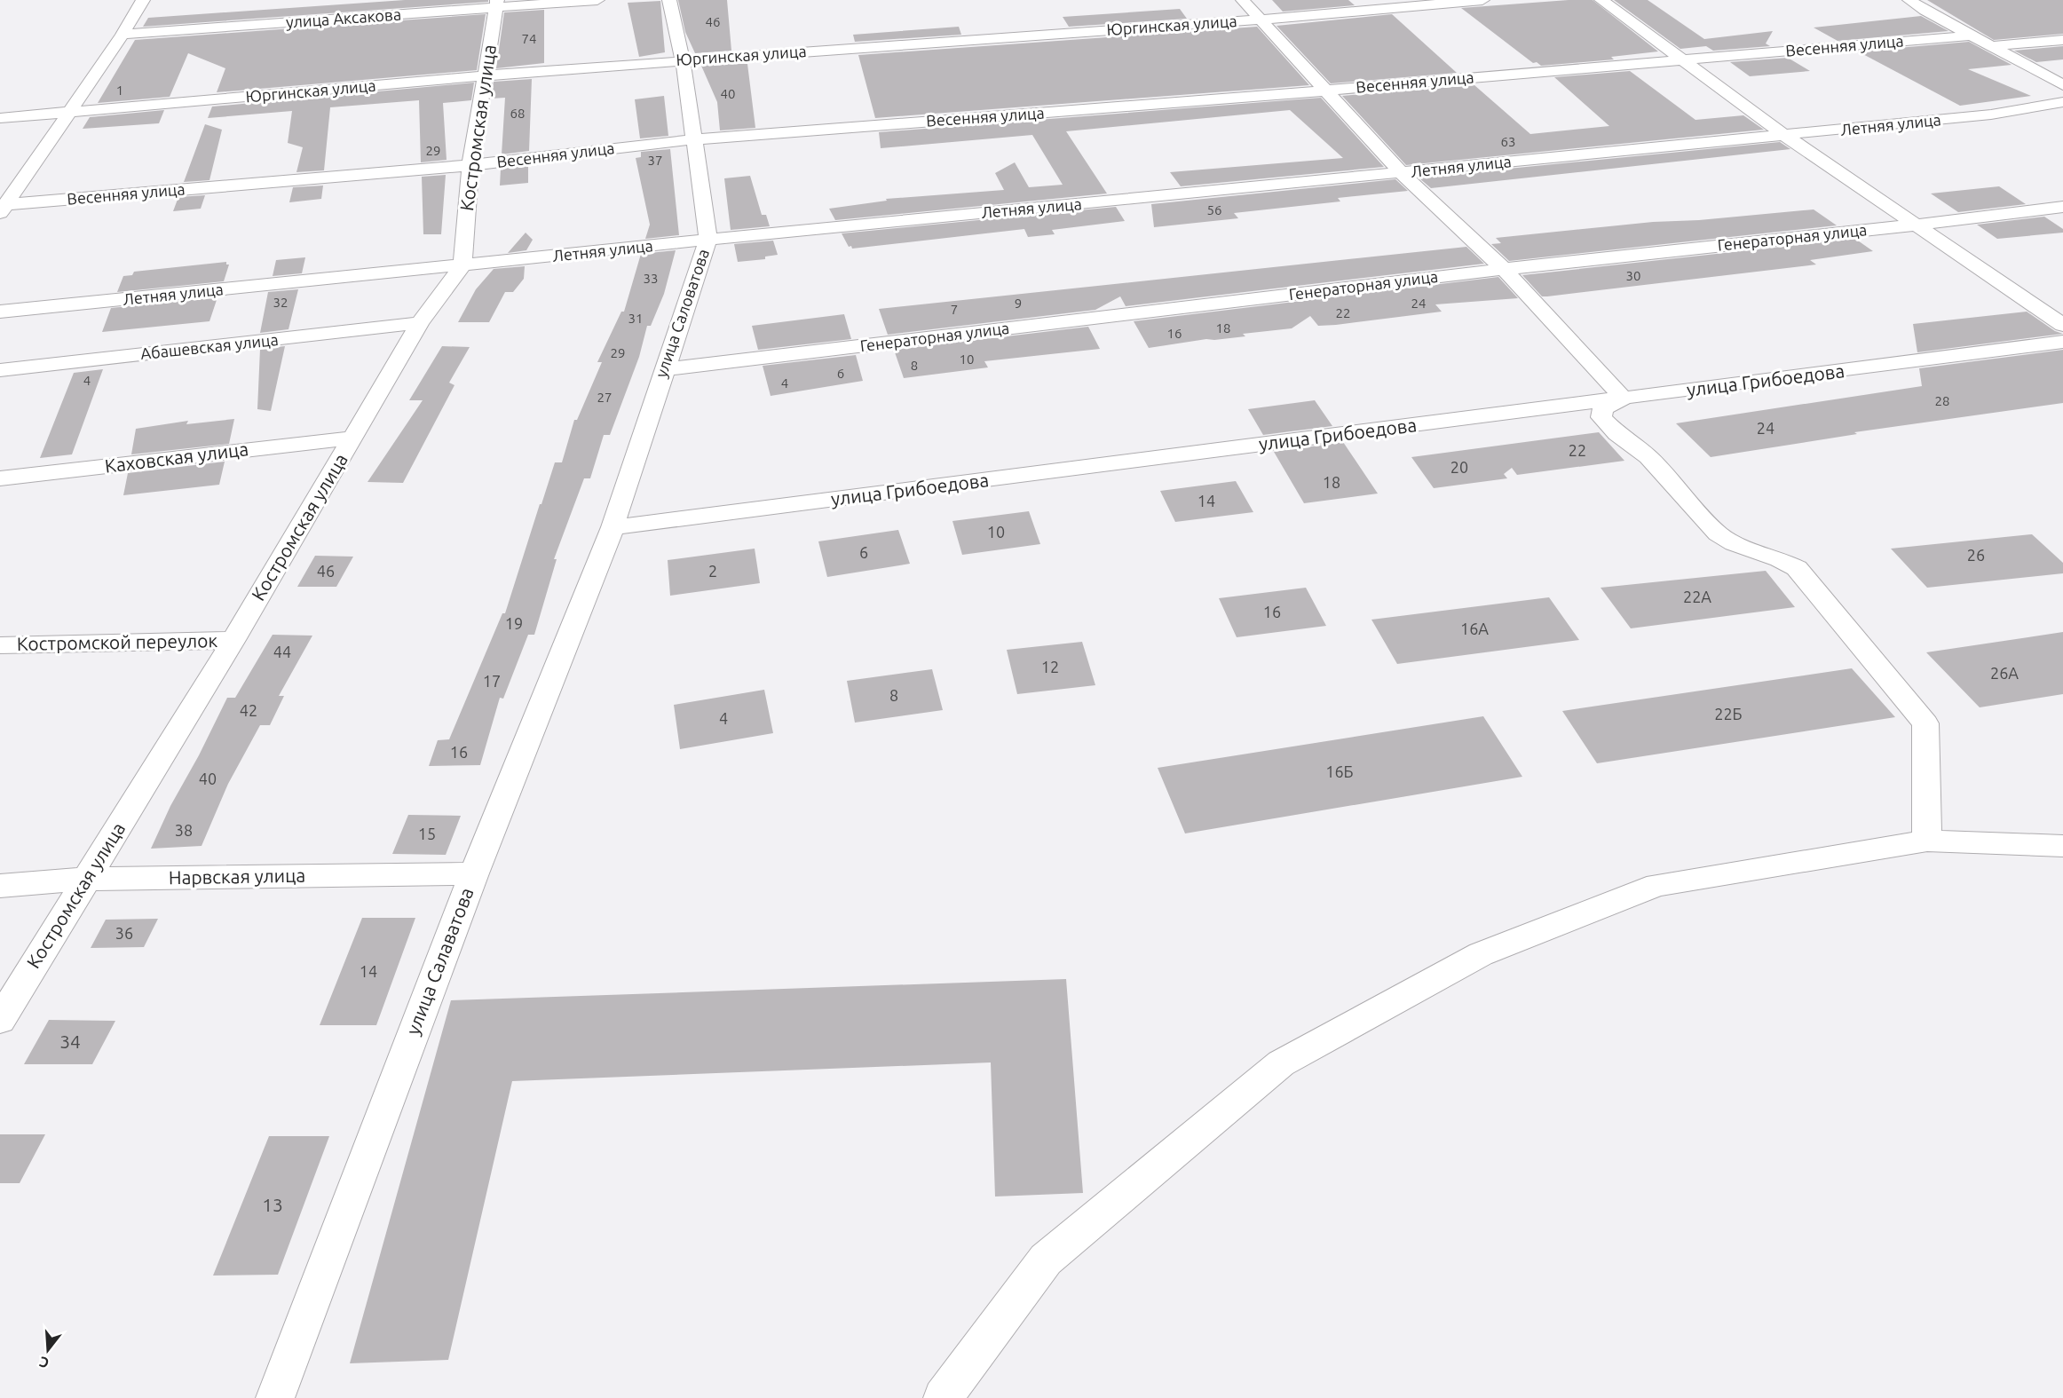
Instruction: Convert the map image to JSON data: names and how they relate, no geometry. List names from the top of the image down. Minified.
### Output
{"streets":{"street":["улица Аксакова","Юргинская улица","Весенняя улица","Летняя улица","Костромская улица","Генераторная улица","улица Саловатова","Абашевская улица","улица Грибоедова","Каховская улица","Костромской переулок","Нарвская улица","улица Салаватова"]},"crossings":[["улица Аксакова","Костромская улица"],["Юргинская улица","Костромская улица"],["Юргинская улица","улица Саловатова"],["Весенняя улица","Костромская улица"],["Весенняя улица","улица Саловатова"],["Летняя улица","Костромская улица"],["Летняя улица","улица Саловатова"],["Костромская улица","Абашевская улица"],["Костромская улица","Каховская улица"],["Костромская улица","Костромской переулок"],["Костромская улица","Нарвская улица"],["Генераторная улица","улица Саловатова"],["улица Саловатова","улица Грибоедова"],["улица Саловатова","улица Салаватова"],["улица Грибоедова","улица Салаватова"],["Нарвская улица","улица Салаватова"]],"house_numbers":["46","74","1","40","68","63","29","37","56","30","33","32","9","24","7","22","31","18","16","29","10","8","6","4","4","27","28","24","22","20","18","14","10","6","26","46","2","22А","16","19","16А","44","12","26А","17","8","42","22Б","4","16","16Б","40","38","15","36","14","34","13"],"north":"bottom"}
